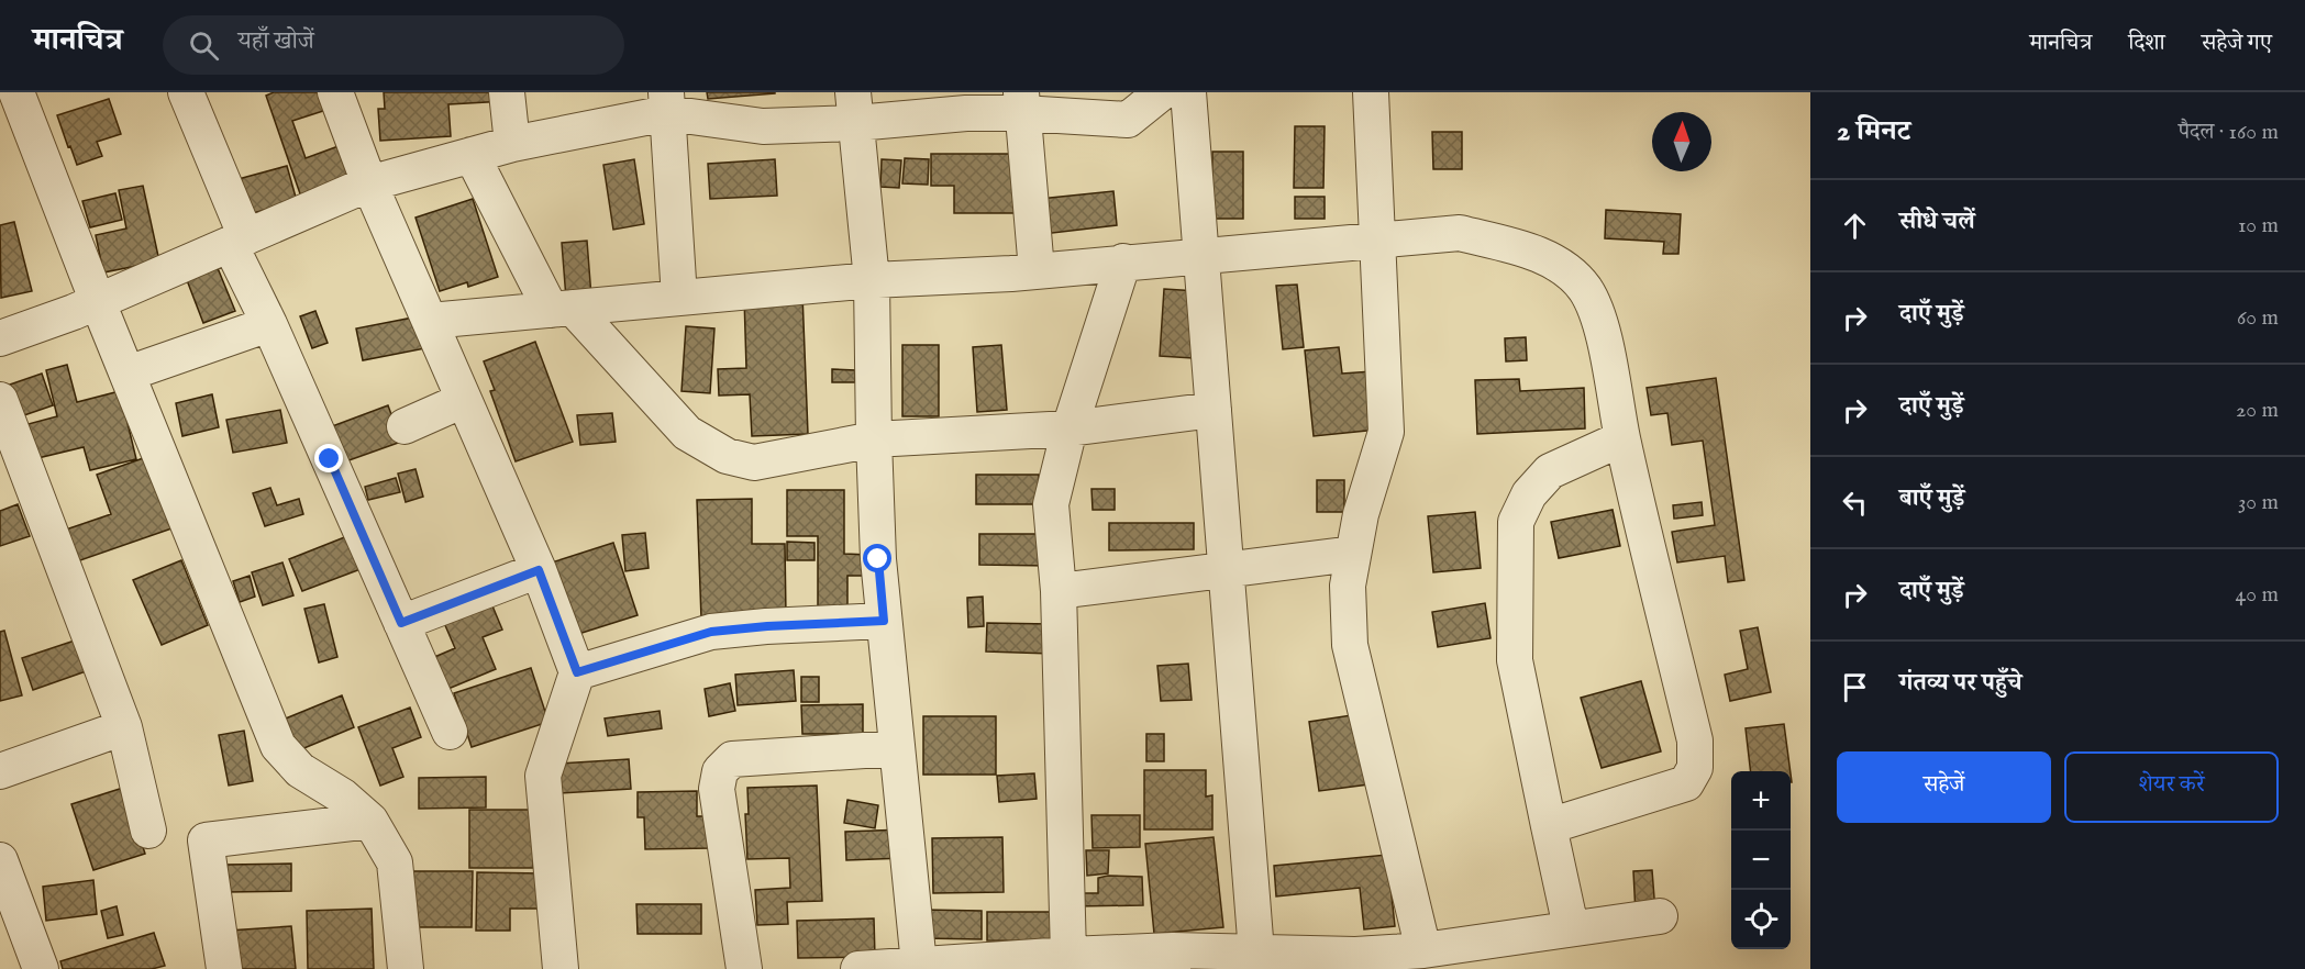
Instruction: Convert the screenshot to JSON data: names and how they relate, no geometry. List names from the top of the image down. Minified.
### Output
{"north":"top","page":{"header":"मानचित्र","search":"यहाँ खोजें","nav":["मानचित्र","दिशा","सहेजे गए"],"heading":["2 मिनट","पैदल · 160 m"],"list":[["सीधे चलें","10 m"],["दाएँ मुड़ें","60 m"],["दाएँ मुड़ें","20 m"],["बाएँ मुड़ें","30 m"],["दाएँ मुड़ें","40 m"],"गंतव्य पर पहुँचे"],"buttons":["सहेजें","शेयर करें"],"map_buttons":["+","−"]}}
